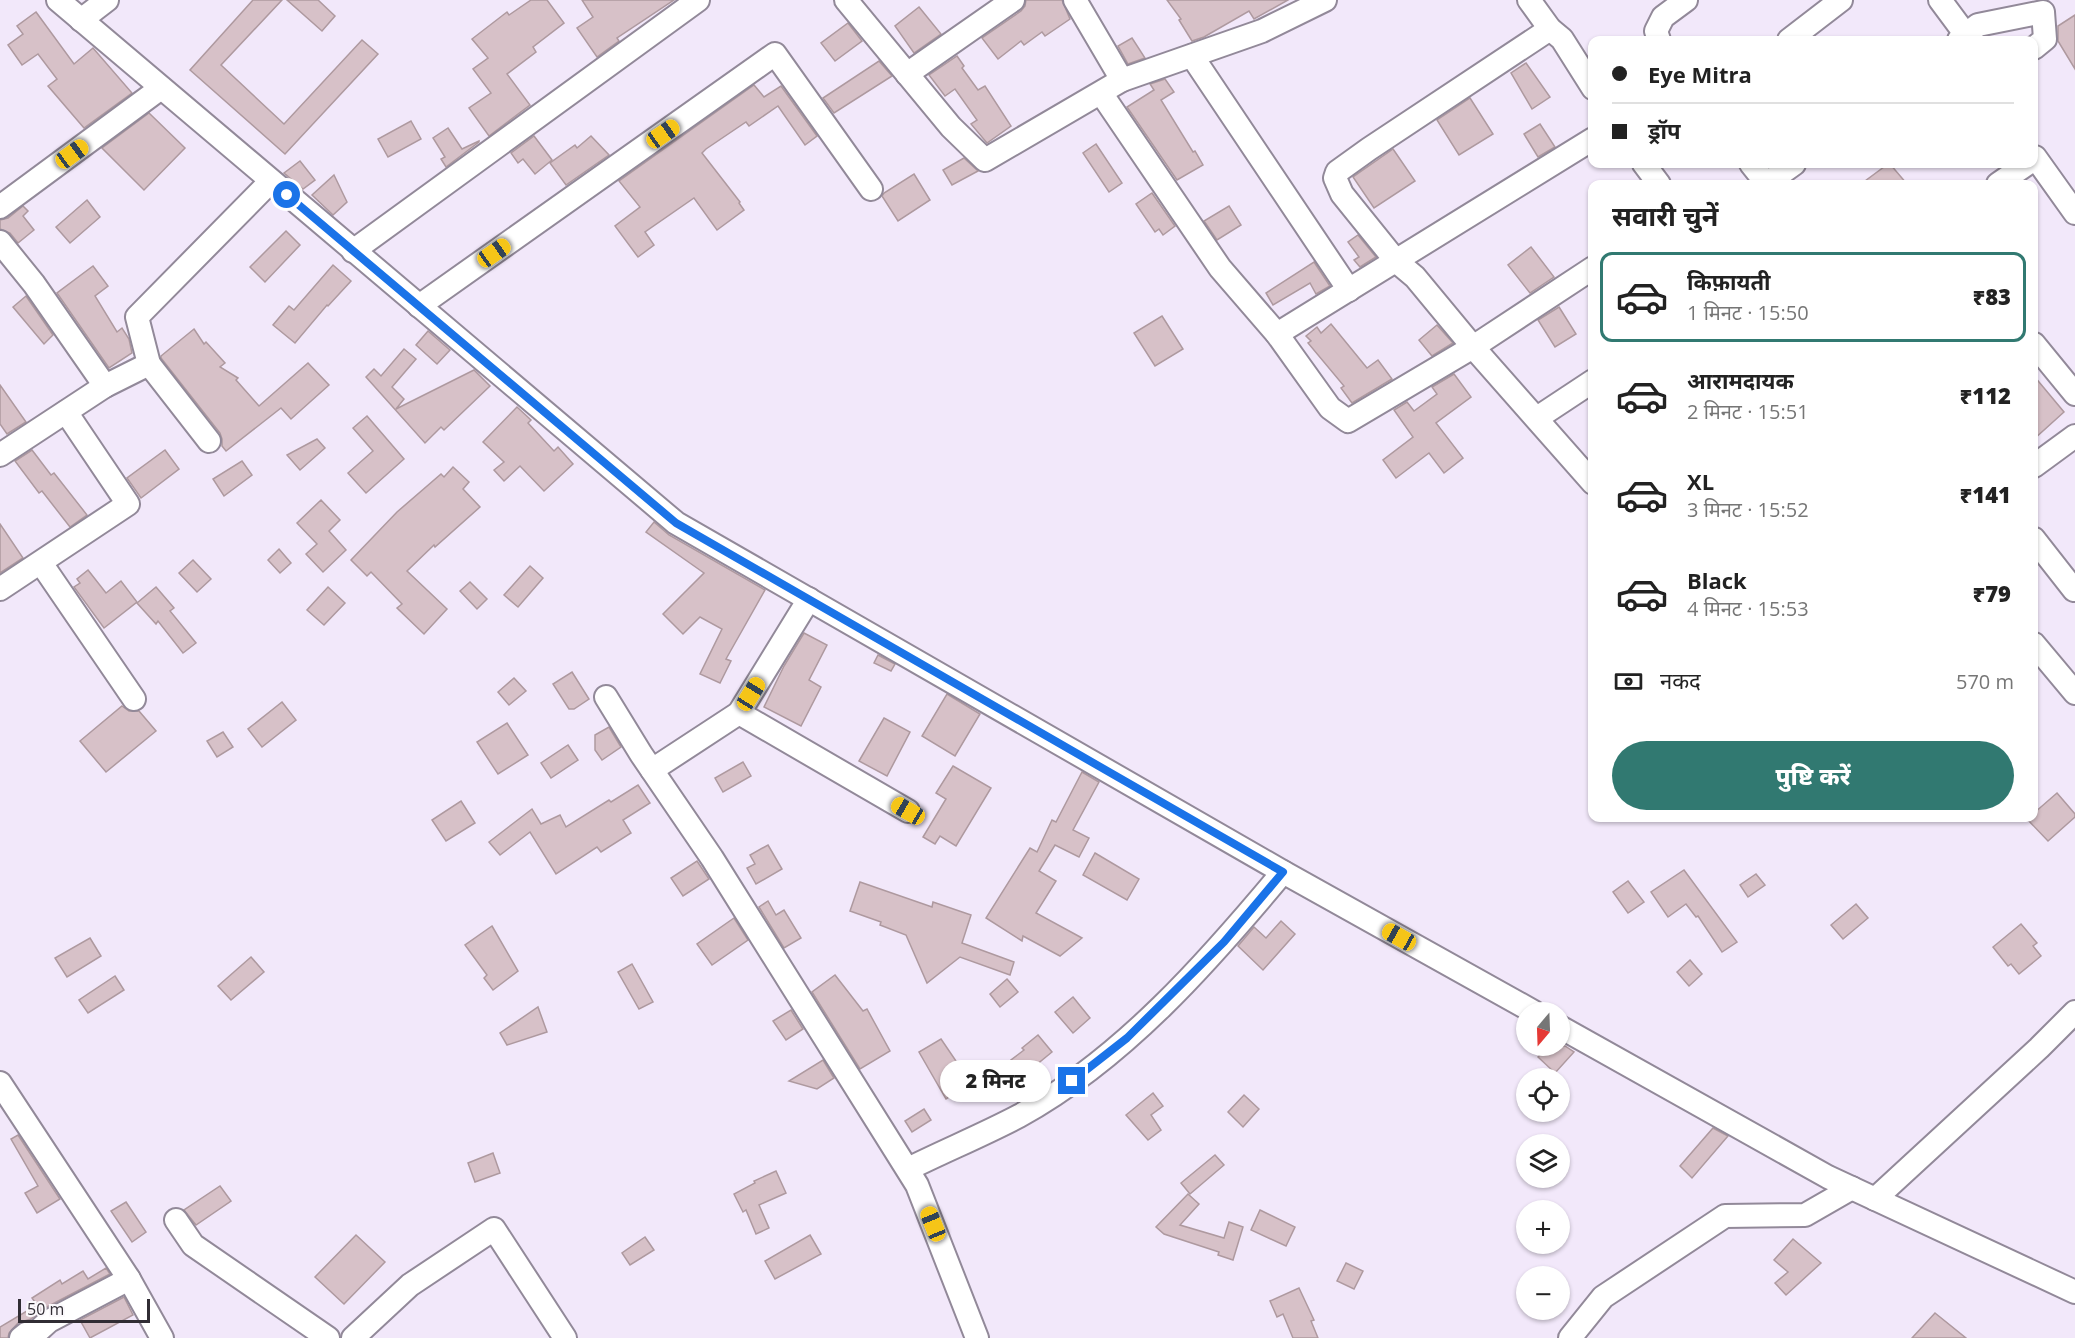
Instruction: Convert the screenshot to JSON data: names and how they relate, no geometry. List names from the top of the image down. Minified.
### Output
{"scale_bar":"50 m","north":"bottom","page":{"banner":["Eye Mitra","ड्रॉप"],"heading":"सवारी चुनें","list":[{"name":"किफ़ायती","note":"1 मिनट · 15:50","value":"₹83"},{"name":"आरामदायक","note":"2 मिनट · 15:51","value":"₹112"},{"name":"XL","note":"3 मिनट · 15:52","value":"₹141"},{"name":"Black","note":"4 मिनट · 15:53","value":"₹79"}],"pay":["नकद","570 m"],"buttons":"पुष्टि करें","map_buttons":["+","−"],"bubble":"2 मिनट","scale":"50 m"}}
